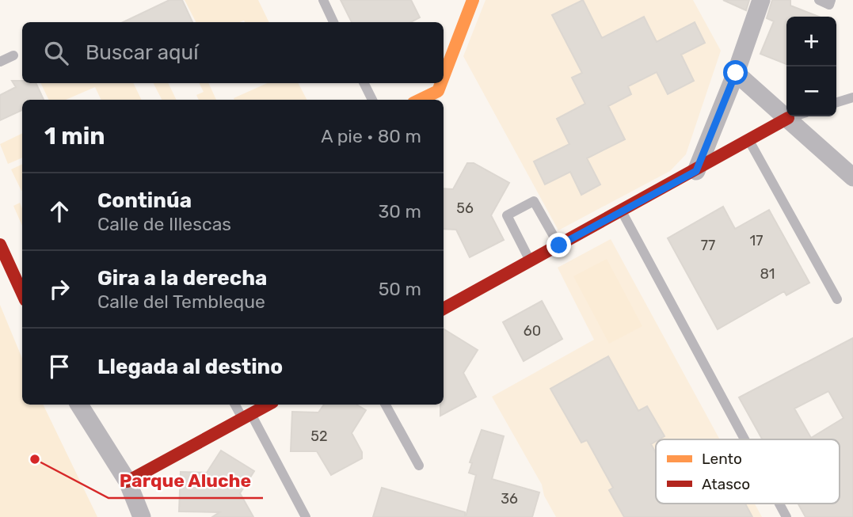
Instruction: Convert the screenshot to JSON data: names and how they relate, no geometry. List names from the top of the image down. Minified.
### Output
{"places":["Parque Aluche"],"house_numbers":["56","17","77","81","60","52","36"],"legend":["Lento","Atasco"],"page":{"map_buttons":["+","−"],"search":"Buscar aquí","heading":["1 min","A pie · 80 m"],"list":[["Continúa","Calle de Illescas","30 m"],["Gira a la derecha","Calle del Tembleque","50 m"],"Llegada al destino"]}}
